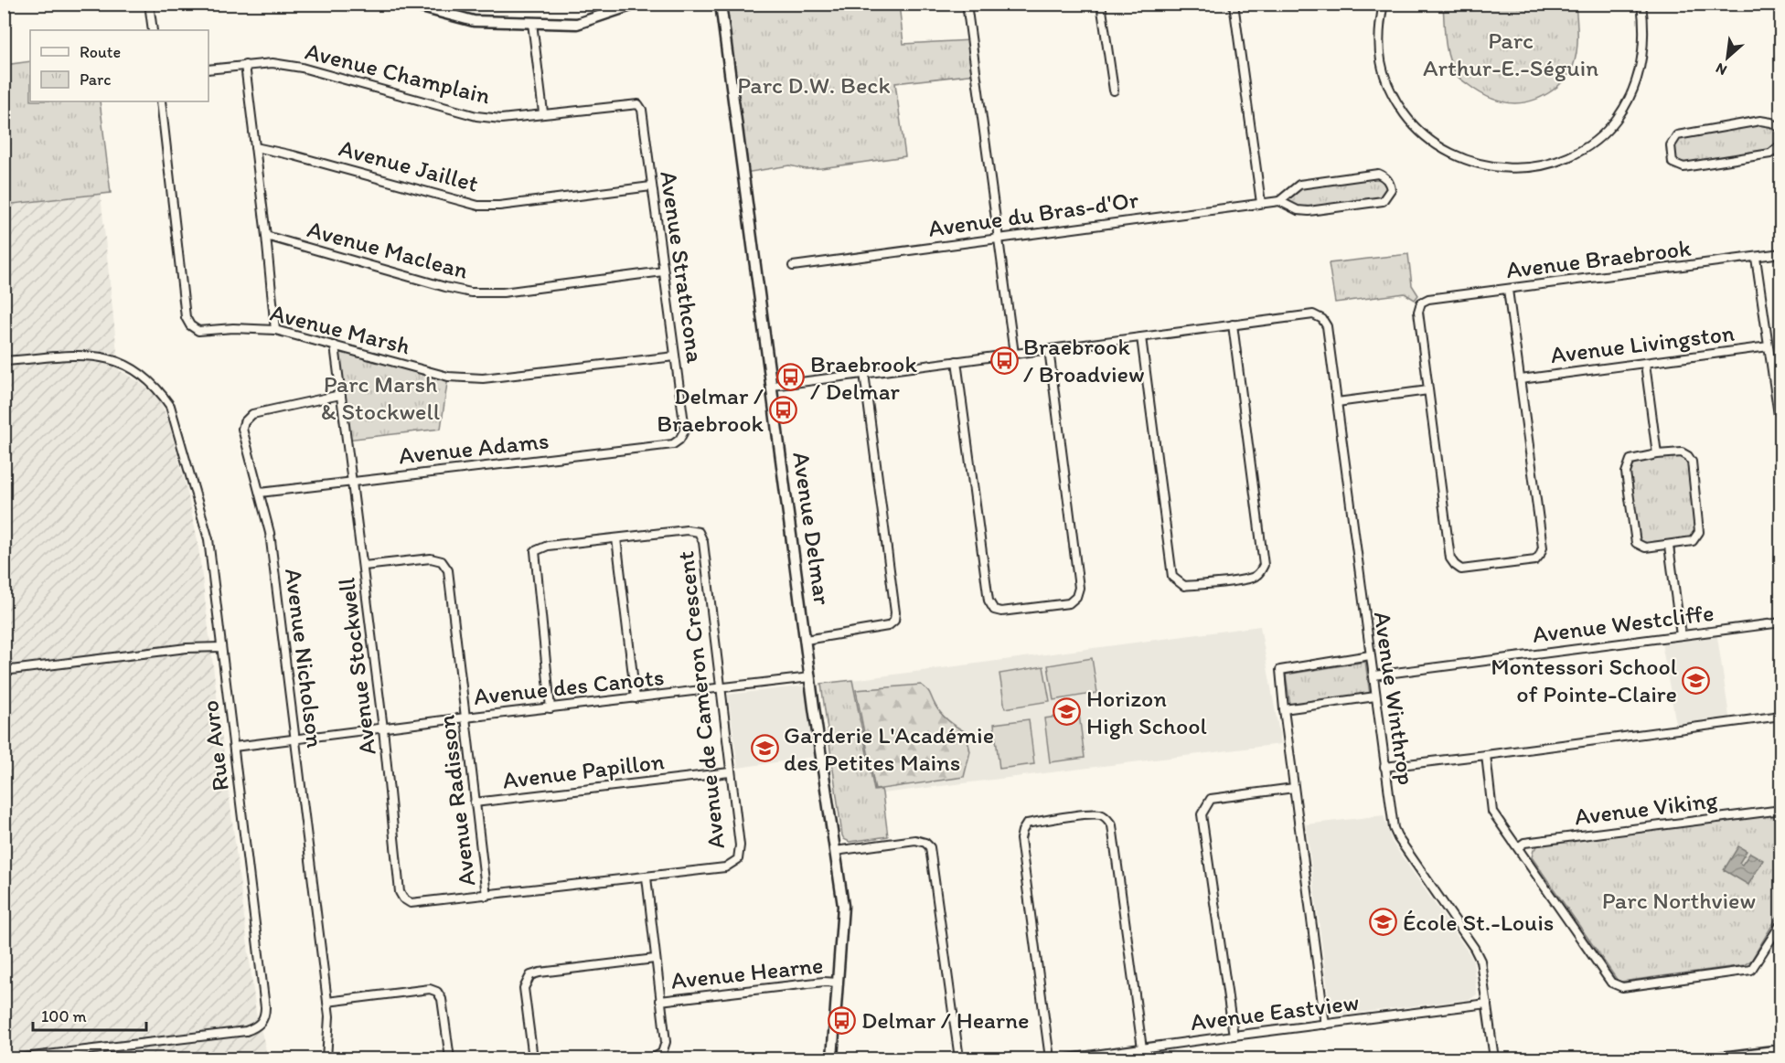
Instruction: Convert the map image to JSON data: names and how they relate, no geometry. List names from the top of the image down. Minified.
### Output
{"streets":{"street":["Avenue Champlain","Avenue Jaillet","Avenue du Bras-d'Or","Avenue Maclean","Avenue Braebrook","Avenue Strathcona","Avenue Marsh","Avenue Livingston","Avenue Adams","Avenue Delmar","Avenue Westcliffe","Avenue Nicholson","Avenue Stockwell","Avenue des Canots","Avenue Winthrop","Avenue de Cameron Crescent","Rue Avro","Avenue Papillon","Avenue Radisson","Avenue Viking","Avenue Hearne","Avenue Eastview"]},"crossings":[["Avenue Champlain","Avenue Strathcona"],["Avenue Jaillet","Avenue Strathcona"],["Avenue Maclean","Avenue Strathcona"],["Avenue Strathcona","Avenue Marsh"],["Avenue Strathcona","Avenue Adams"],["Avenue Marsh","Avenue Stockwell"],["Avenue Adams","Avenue Nicholson"],["Avenue Adams","Avenue Stockwell"],["Avenue Delmar","Avenue des Canots"],["Avenue Delmar","Avenue Hearne"],["Avenue Westcliffe","Avenue Winthrop"],["Avenue Nicholson","Avenue Stockwell"],["Avenue Nicholson","Avenue des Canots"],["Avenue Stockwell","Avenue des Canots"],["Avenue Stockwell","Avenue Radisson"],["Avenue des Canots","Avenue de Cameron Crescent"],["Avenue des Canots","Rue Avro"],["Avenue des Canots","Avenue Radisson"],["Avenue Winthrop","Avenue Eastview"],["Avenue de Cameron Crescent","Avenue Papillon"],["Avenue de Cameron Crescent","Avenue Radisson"],["Avenue Papillon","Avenue Radisson"]],"parks":["Parc Arthur-E.-Séguin","Parc D.W. Beck","Parc Marsh & Stockwell","Parc Northview"],"places":{"bus stop":["Braebrook / Broadview","Braebrook / Delmar","Delmar / Braebrook","Delmar / Hearne"],"school or university":["Montessori School of Pointe-Claire","Horizon High School","Garderie L'Académie des Petites Mains","École St.-Louis"]},"legend":["Route","Parc"],"scale_bar":"100 m","north":"bottom left"}
